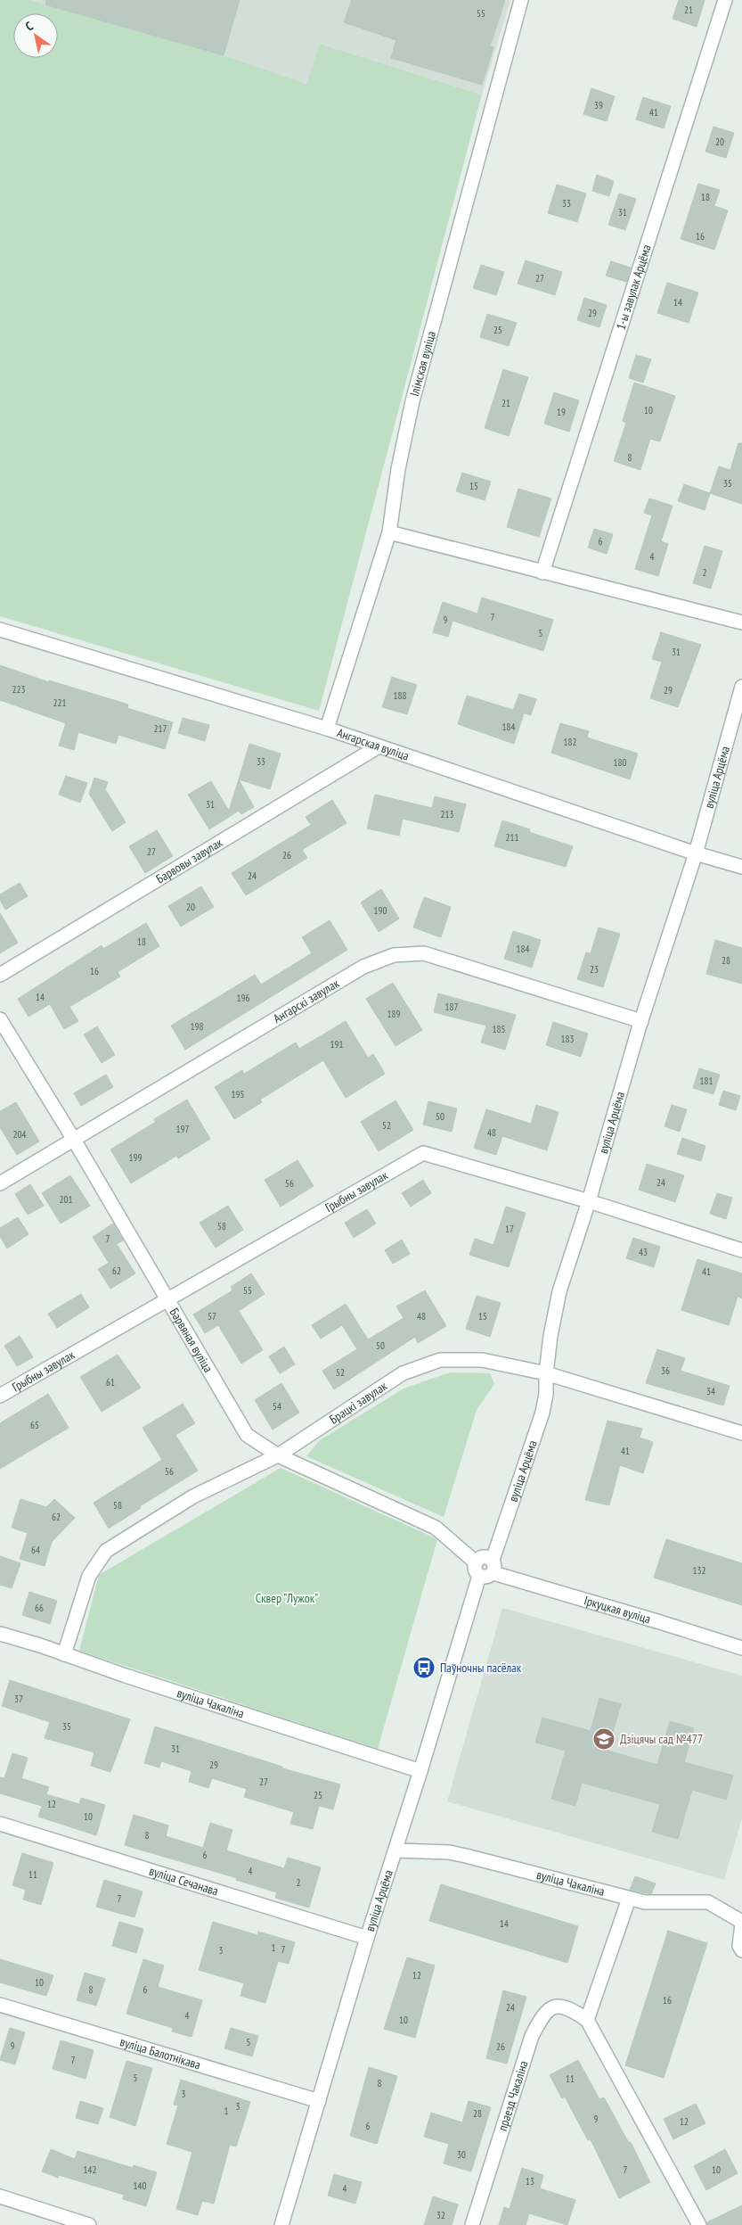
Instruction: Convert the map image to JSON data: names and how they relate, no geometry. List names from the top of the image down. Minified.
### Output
{"streets":{"street":["1-ы завулак Арцёма","Ілімская вуліца","Ангарская вуліца","вуліца Арцёма","Барвовы завулак","Ангарскі завулак","Грыбны завулак","Барвяная вуліца","Брацкі завулак","Іркуцкая вуліца","вуліца Чакаліна","вуліца Сечанава","вуліца Балотнікава","праезд Чакаліна"]},"crossings":[["Ілімская вуліца","Ангарская вуліца"],["Ангарская вуліца","вуліца Арцёма"],["Ангарская вуліца","Барвовы завулак"],["вуліца Арцёма","Ангарскі завулак"],["вуліца Арцёма","Грыбны завулак"],["вуліца Арцёма","Барвяная вуліца"],["вуліца Арцёма","Брацкі завулак"],["вуліца Арцёма","Іркуцкая вуліца"],["вуліца Арцёма","вуліца Чакаліна"],["вуліца Арцёма","вуліца Сечанава"],["вуліца Арцёма","вуліца Балотнікава"],["Ангарскі завулак","Барвяная вуліца"],["Грыбны завулак","Барвяная вуліца"],["Барвяная вуліца","Брацкі завулак"],["Барвяная вуліца","Іркуцкая вуліца"],["Брацкі завулак","вуліца Чакаліна"]],"parks":["Сквер \"Лужок\""],"places":{"bus stop":["Паўночны пасёлак"],"school or university":["Дзіцячы сад №477"]},"house_numbers":["21","55","39","41","20","18","33","31","16","27","14","29","25","21","10","19","8","35","15","6","4","2","7","9","5","31","223","29","188","221","184","217","182","33","180","31","213","211","27","26","24","20","190","18","184","28","23","16","14","196","187","189","198","185","183","191","181","195","50","52","197","48","204","199","24","56","201","58","17","7","43","62","41","55","57","48","15","50","36","52","61","34","54","65","41","56","58","62","64","132","66","37","35","31","29","27","25","12","10","8","6","4","11","2","7","14","1","7","3","12","10","8","6","16","24","4","10","5","9","26","7","5","11","8","3","3","1","28","9","12","6","30","142","7","10","13","140","4","32"],"north":"top left"}
